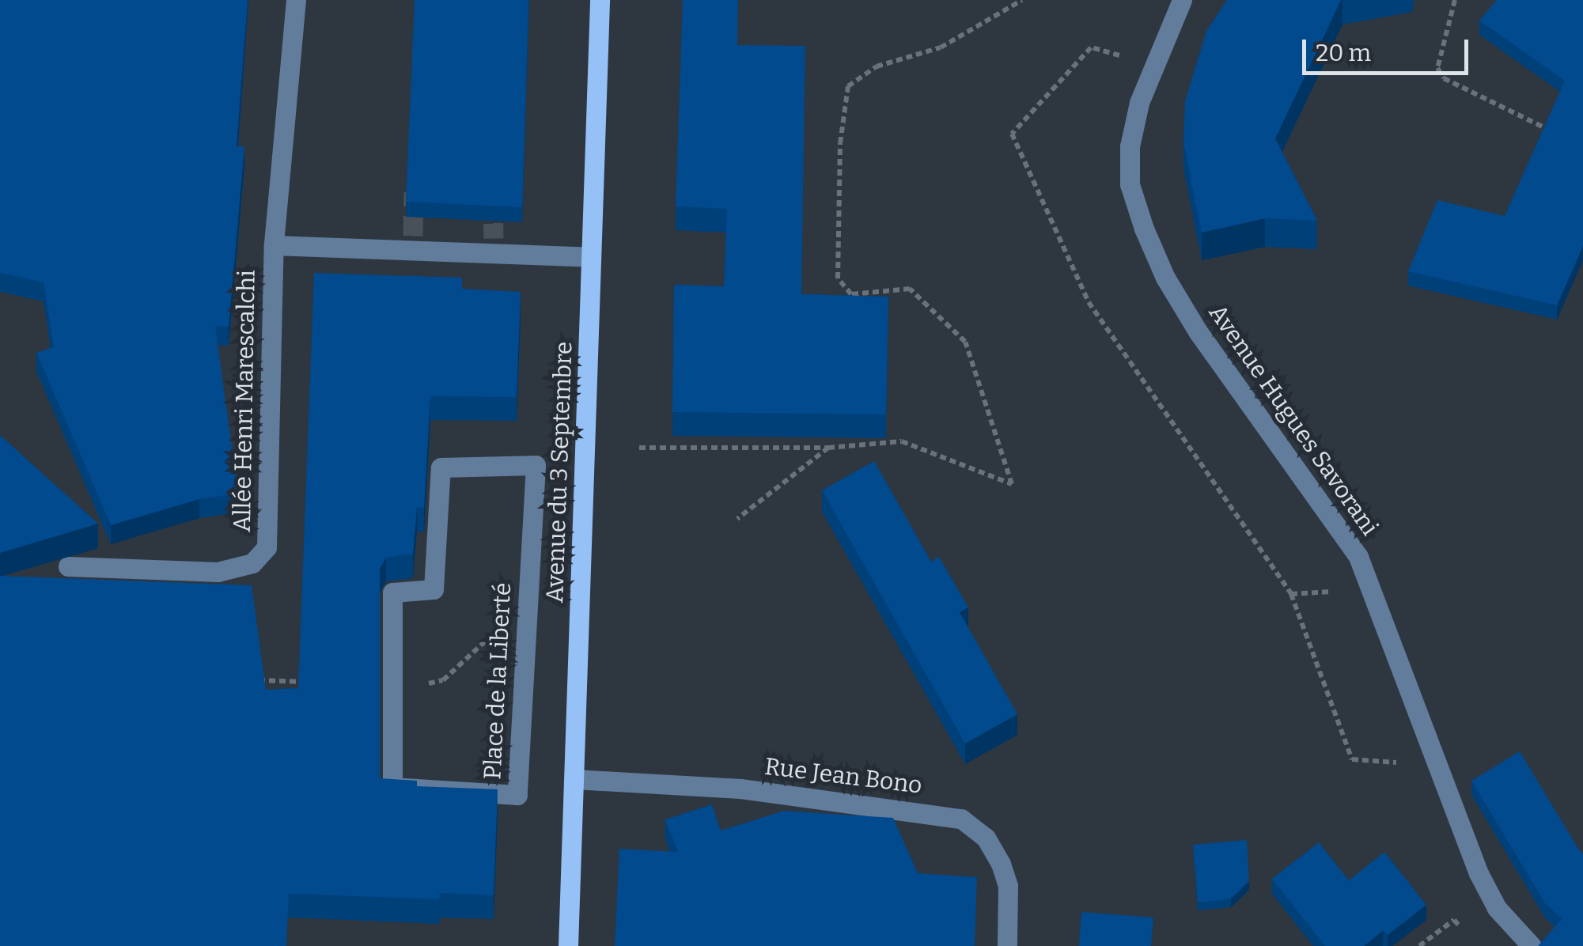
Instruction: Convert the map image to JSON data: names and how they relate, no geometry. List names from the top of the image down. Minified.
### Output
{"streets":{"main road":["Avenue du 3 Septembre"],"street":["Allée Henri Marescalchi","Avenue Hugues Savorani","Place de la Liberté","Rue Jean Bono"]},"crossings":[["Allée Henri Marescalchi","Avenue du 3 Septembre"],["Avenue du 3 Septembre","Rue Jean Bono"]],"scale_bar":"20 m"}
